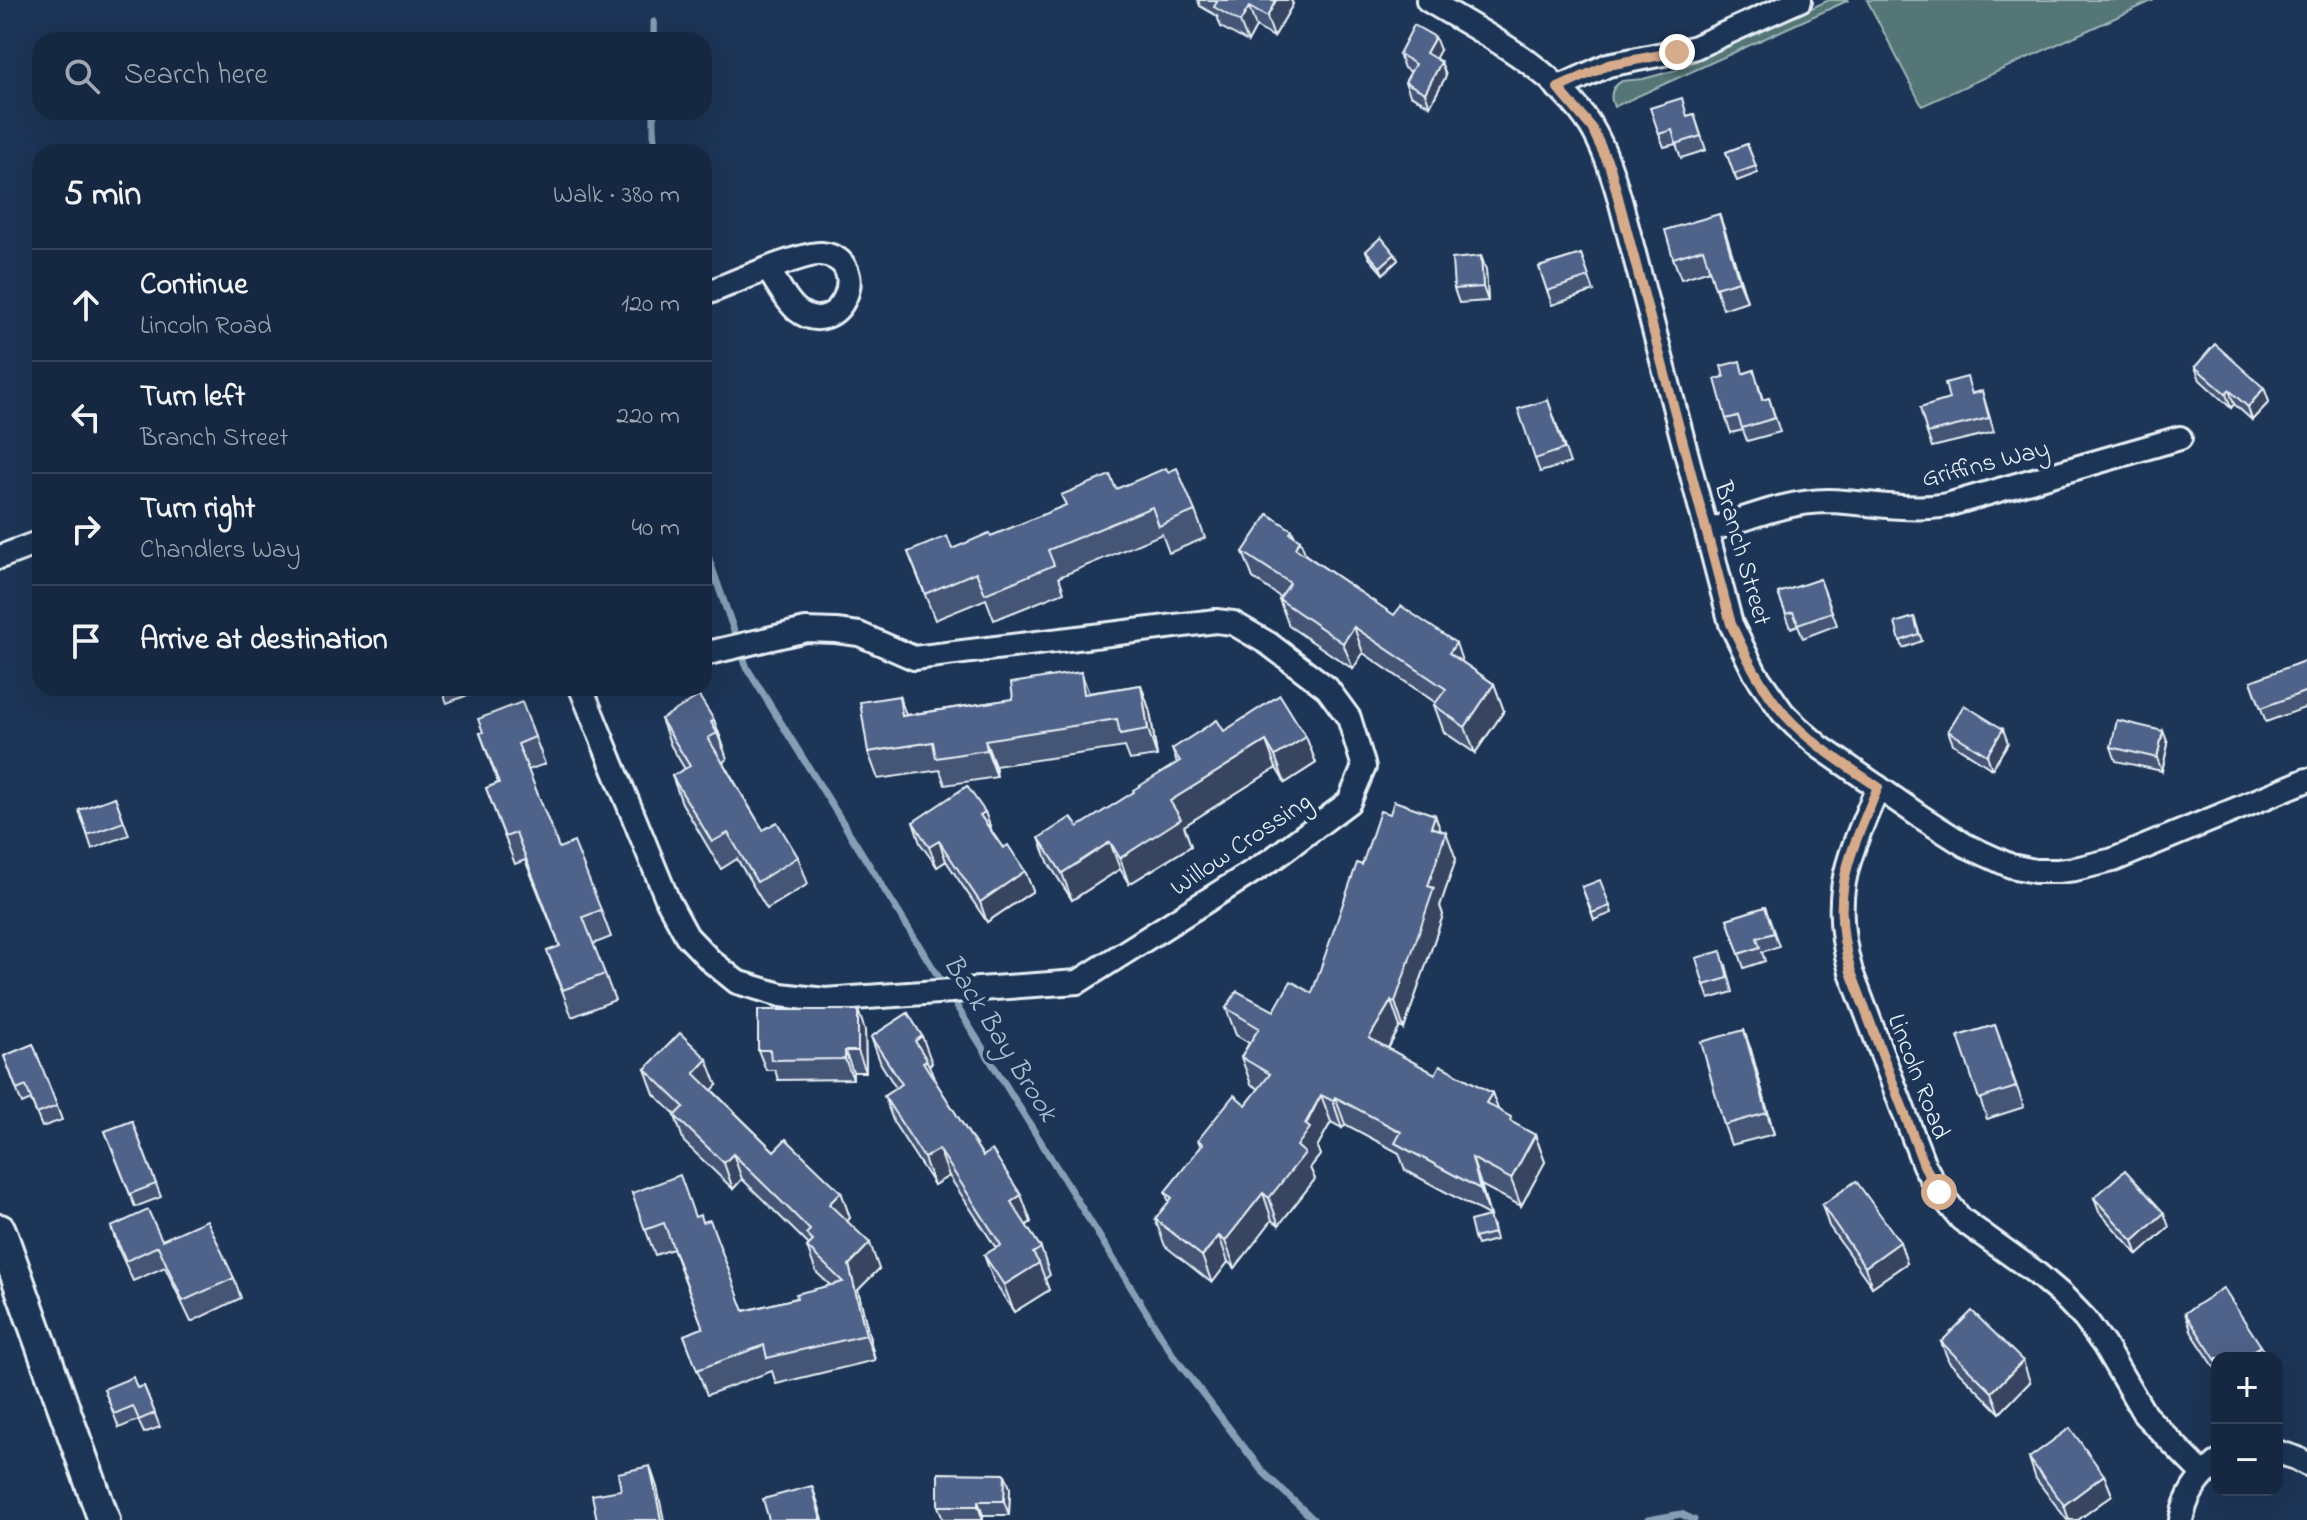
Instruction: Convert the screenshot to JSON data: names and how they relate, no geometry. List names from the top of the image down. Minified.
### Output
{"streets":{"street":["Griffins Way","Branch Street","Willow Crossing","Lincoln Road"]},"crossings":[["Griffins Way","Branch Street"],["Branch Street","Lincoln Road"]],"water":["Back Bay Brook"],"page":{"search":"Search here","heading":["5 min","Walk · 380 m"],"list":[["Continue","Lincoln Road","120 m"],["Turn left","Branch Street","220 m"],["Turn right","Chandlers Way","40 m"],"Arrive at destination"],"map_buttons":["+","−"]}}
